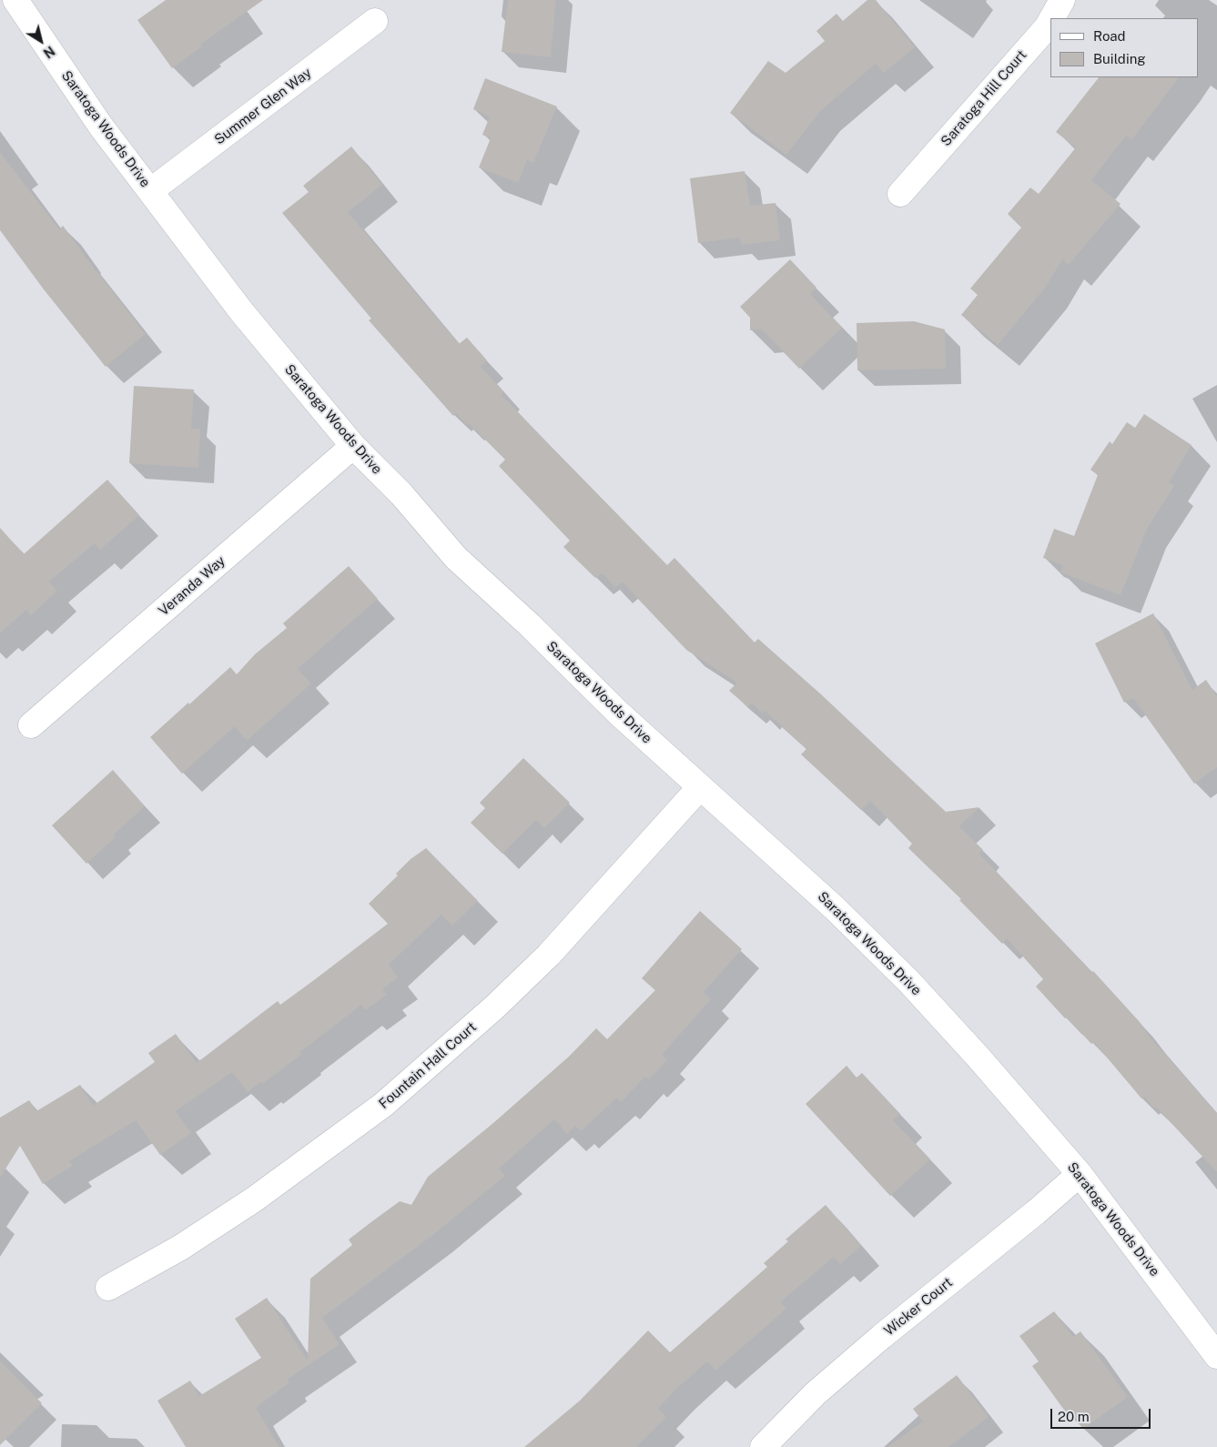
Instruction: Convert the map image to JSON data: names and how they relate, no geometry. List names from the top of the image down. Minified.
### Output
{"streets":{"street":["Saratoga Hill Court","Summer Glen Way","Saratoga Woods Drive","Veranda Way","Fountain Hall Court","Wicker Court"]},"crossings":[["Summer Glen Way","Saratoga Woods Drive"],["Saratoga Woods Drive","Veranda Way"],["Saratoga Woods Drive","Fountain Hall Court"],["Saratoga Woods Drive","Wicker Court"]],"legend":["Road","Building"],"scale_bar":"20 m","north":"bottom right"}
